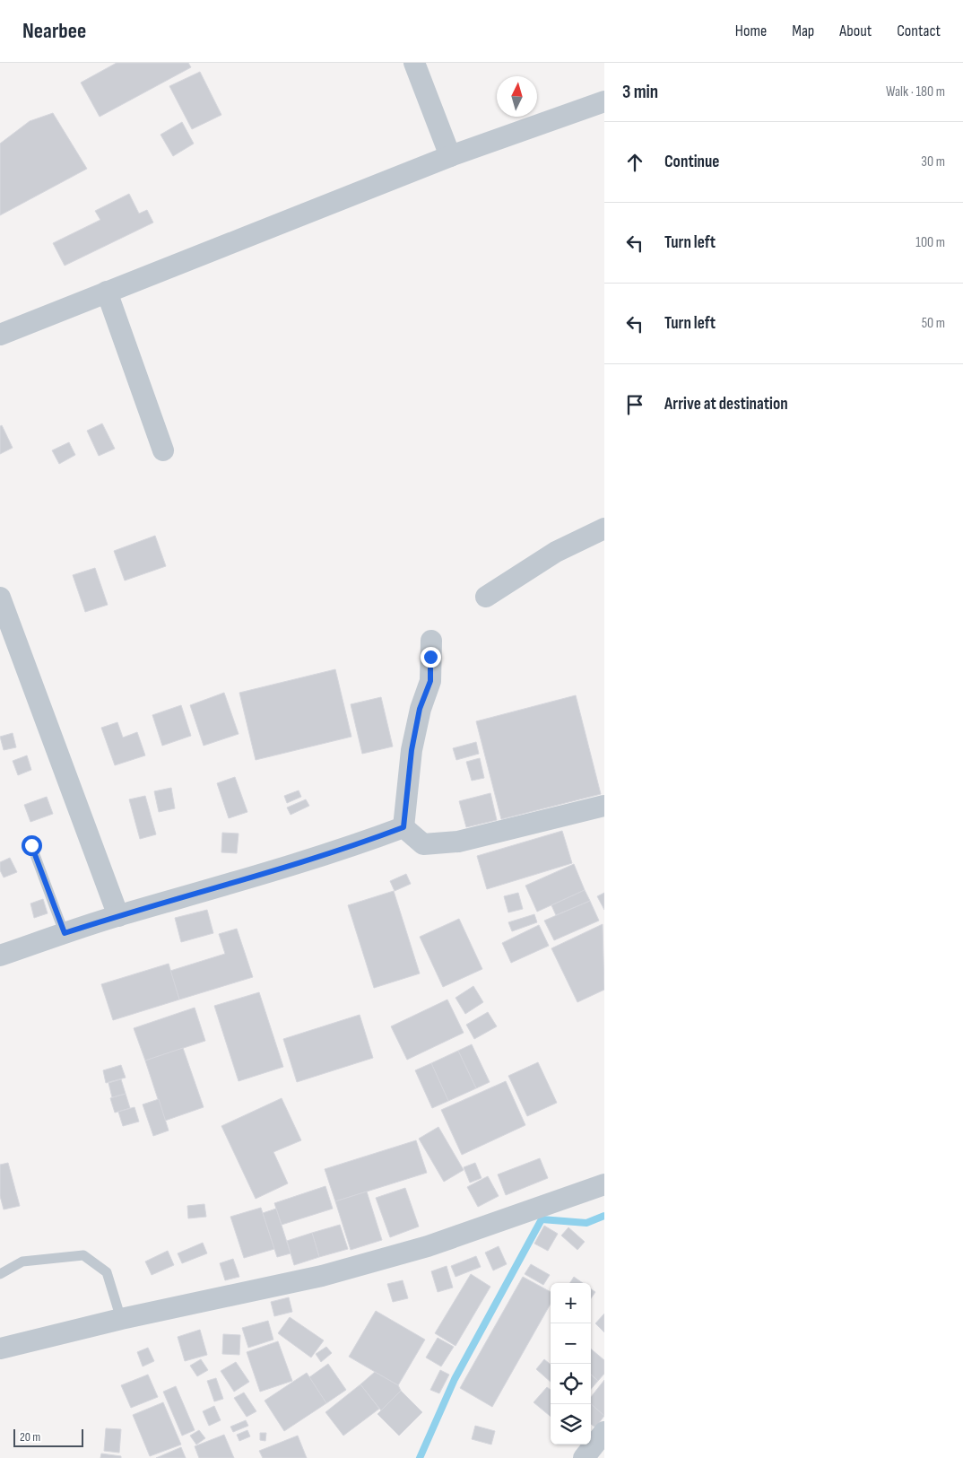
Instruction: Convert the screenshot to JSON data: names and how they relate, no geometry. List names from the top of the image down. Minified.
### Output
{"scale_bar":"20 m","north":"top","page":{"header":"Nearbee","nav":["Home","Map","About","Contact"],"heading":["3 min","Walk · 180 m"],"list":[["Continue","30 m"],["Turn left","100 m"],["Turn left","50 m"],"Arrive at destination"],"map_buttons":["+","−"],"scale":"20 m"}}
